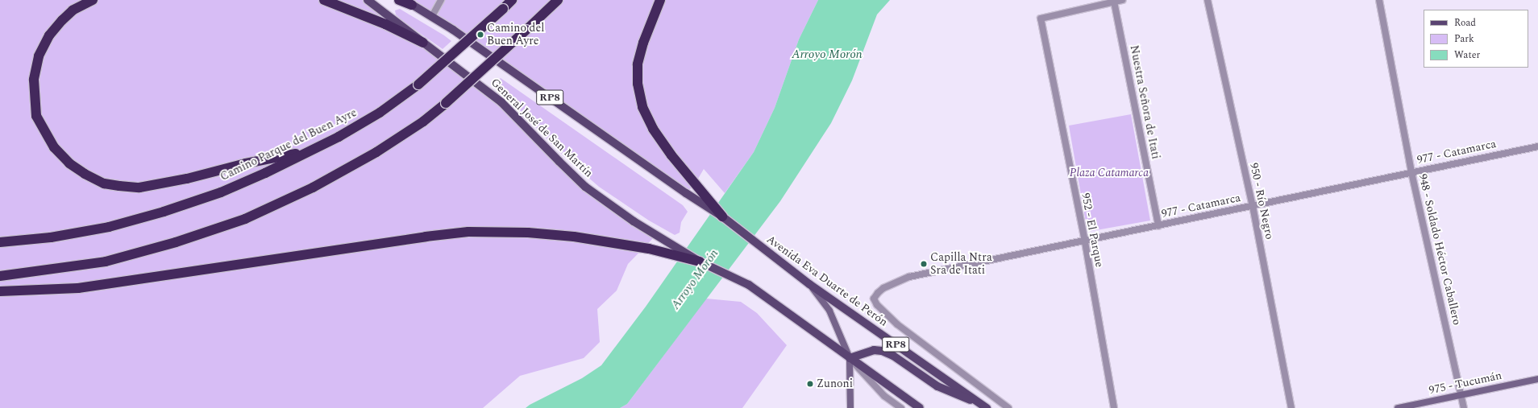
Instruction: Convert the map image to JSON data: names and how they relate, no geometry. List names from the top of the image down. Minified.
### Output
{"streets":{"highway":["Camino Parque del Buen Ayre"],"main road":["RP8","General José de San Martín","Avenida Eva Duarte de Perón"],"street":["Nuestra Señora de Itati","977 - Catamarca","950 - Río Negro","952 - El Parque","948 - Soldado Héctor Caballero","975 - Tucumán"]},"crossings":[["Nuestra Señora de Itati","977 - Catamarca"],["Nuestra Señora de Itati","952 - El Parque"],["General José de San Martín","Avenida Eva Duarte de Perón"],["977 - Catamarca","950 - Río Negro"],["977 - Catamarca","952 - El Parque"],["977 - Catamarca","948 - Soldado Héctor Caballero"],["977 - Catamarca","Avenida Eva Duarte de Perón"],["948 - Soldado Héctor Caballero","975 - Tucumán"]],"water":["Arroyo Morón"],"parks":["Plaza Catamarca"],"places":["Camino del Buen Ayre","Capilla Ntra Sra de Itati","Zunoni"],"legend":["Road","Park","Water"]}
